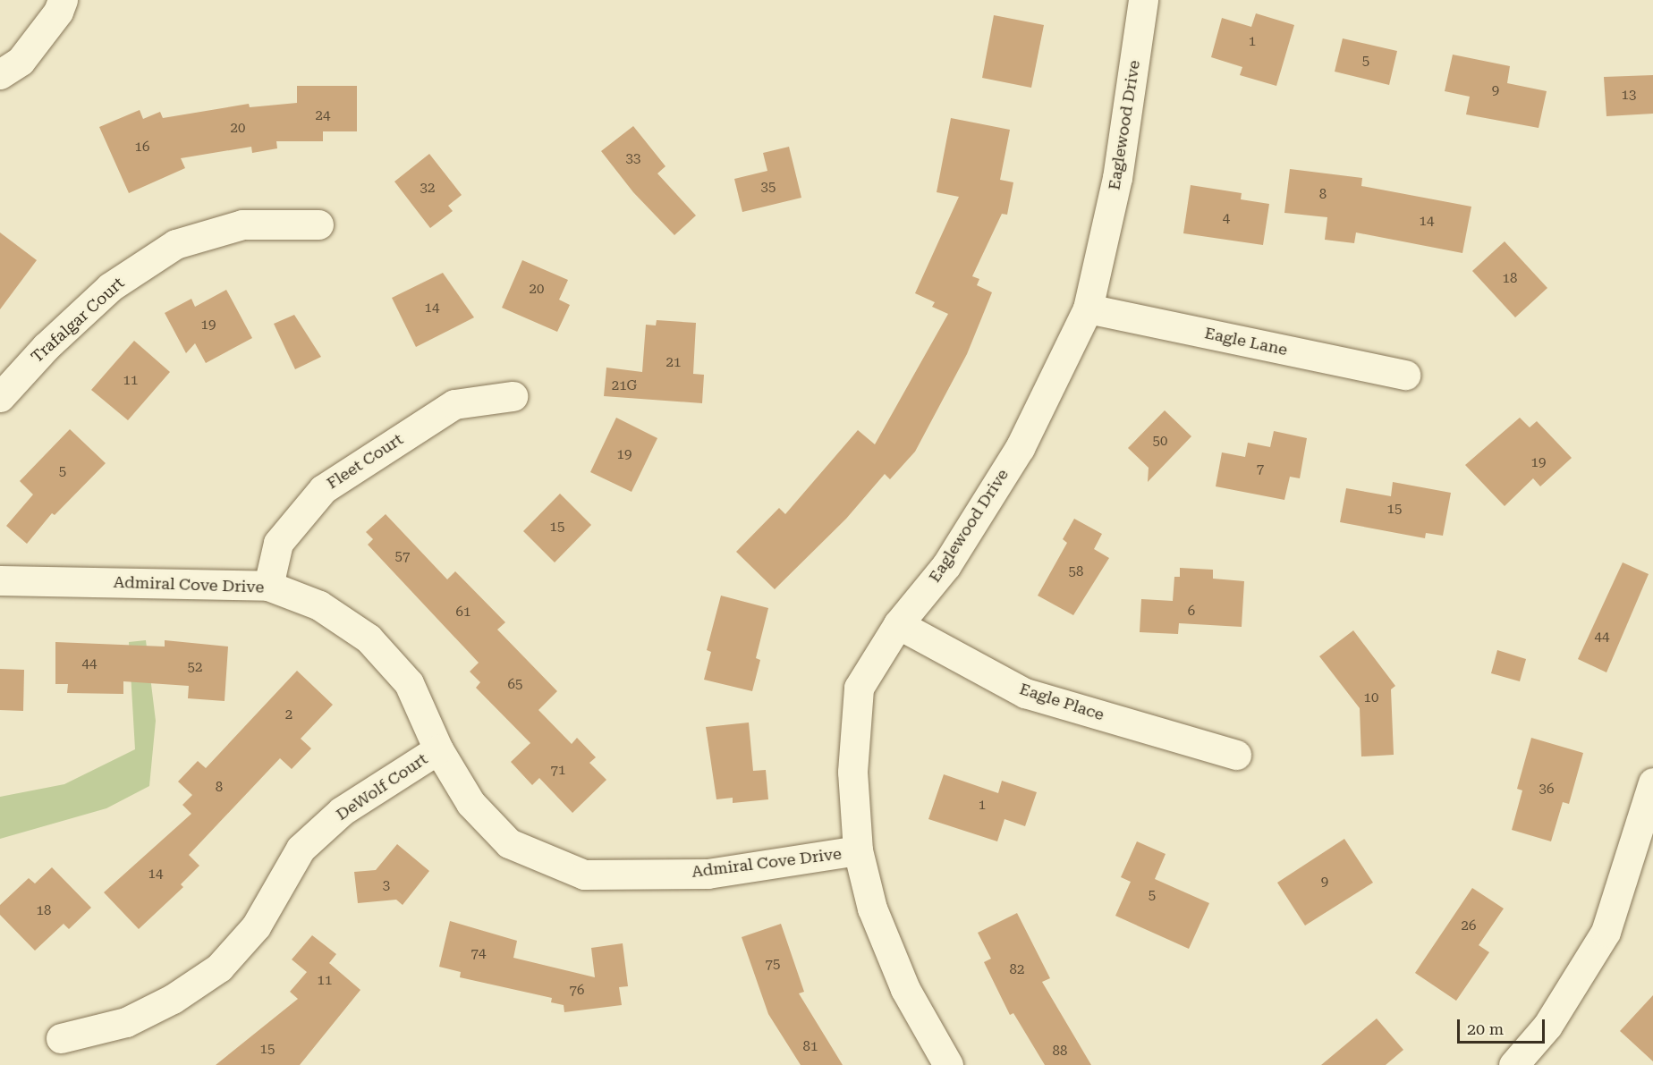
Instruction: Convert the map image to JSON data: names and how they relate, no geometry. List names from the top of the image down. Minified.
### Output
{"streets":{"street":["Eaglewood Drive","Trafalgar Court","Eagle Lane","Fleet Court","Admiral Cove Drive","Eagle Place","DeWolf Court"]},"crossings":[["Eaglewood Drive","Eagle Lane"],["Eaglewood Drive","Admiral Cove Drive"],["Eaglewood Drive","Eagle Place"],["Fleet Court","Admiral Cove Drive"],["Admiral Cove Drive","DeWolf Court"]],"house_numbers":["1","5","9","13","24","20","16","33","35","32","8","4","14","18","20","14","19","21","11","21G","50","19","19","7","5","15","15","57","58","6","61","44","44","52","65","10","2","71","8","36","1","14","9","3","5","18","26","74","75","82","11","76","81","15","88"],"scale_bar":"20 m"}
